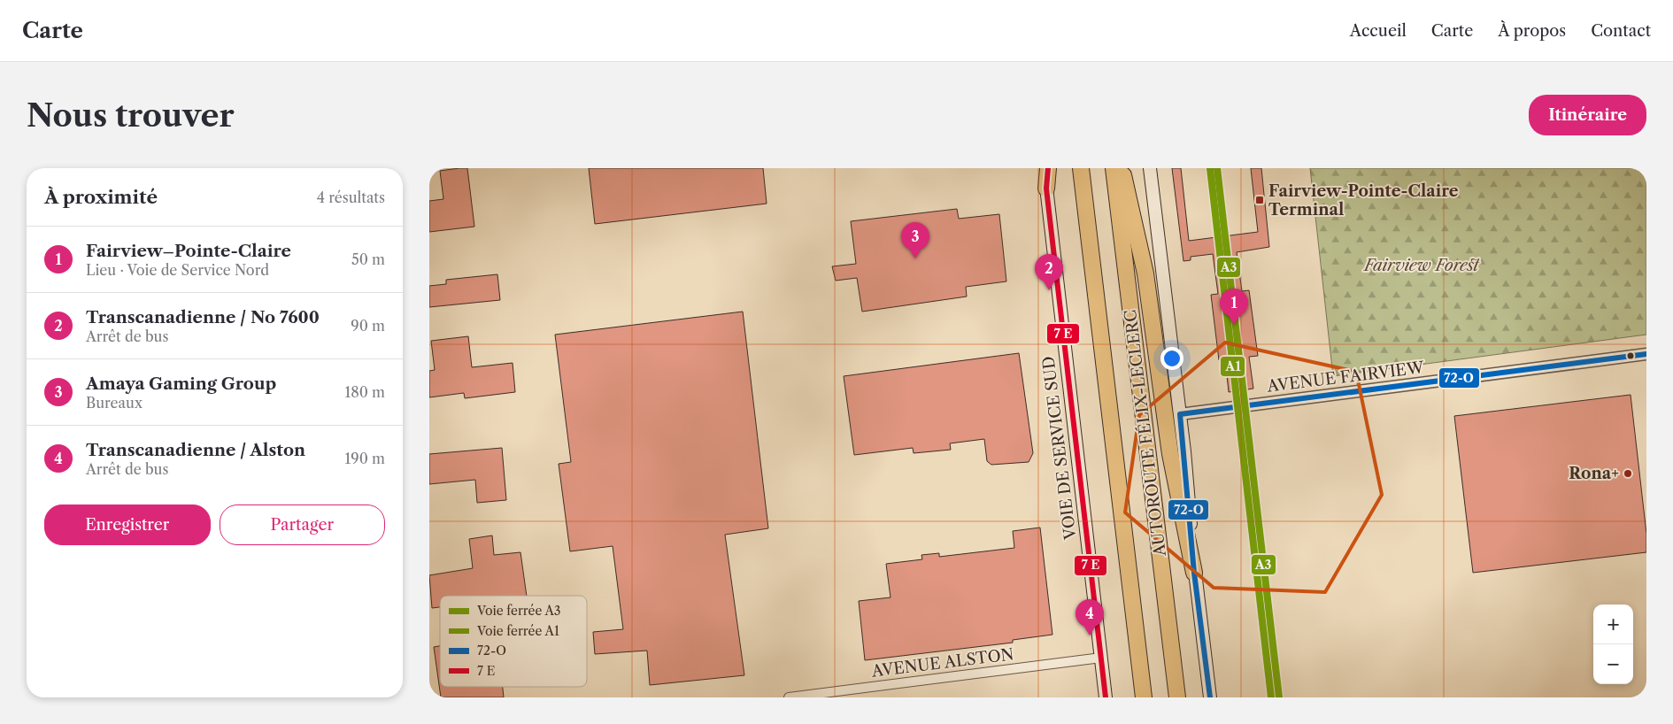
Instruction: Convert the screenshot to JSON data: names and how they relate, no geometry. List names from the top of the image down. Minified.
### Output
{"streets":{"highway":["AUTOROUTE FÉLIX-LECLERC"],"main road":["VOIE DE SERVICE SUD"],"street":["AVENUE FAIRVIEW","AVENUE ALSTON"]},"crossings":[["VOIE DE SERVICE SUD","AVENUE ALSTON"]],"parks":["Fairview Forest"],"places":{"transit":["Fairview-Pointe-Claire Terminal"],"other":["Rona+"]},"lines":["rail line A3","rail line A1","transit line 72-O"],"legend":["Voie ferrée A3","Voie ferrée A1","72-O","7 E"],"page":{"header":"Carte","nav":["Accueil","Carte","À propos","Contact"],"buttons":["Itinéraire",["Enregistrer","Partager"]],"title":"Nous trouver","heading":["À proximité","4 résultats"],"pins":["3","2","1","4"],"list":[{"mark":"1","name":"Fairview–Pointe-Claire","note":"Lieu · Voie de Service Nord","value":"50 m"},{"mark":"2","name":"Transcanadienne / No 7600","note":"Arrêt de bus","value":"90 m"},{"mark":"3","name":"Amaya Gaming Group","note":"Bureaux","value":"180 m"},{"mark":"4","name":"Transcanadienne / Alston","note":"Arrêt de bus","value":"190 m"}],"map_buttons":["+","−"]}}
